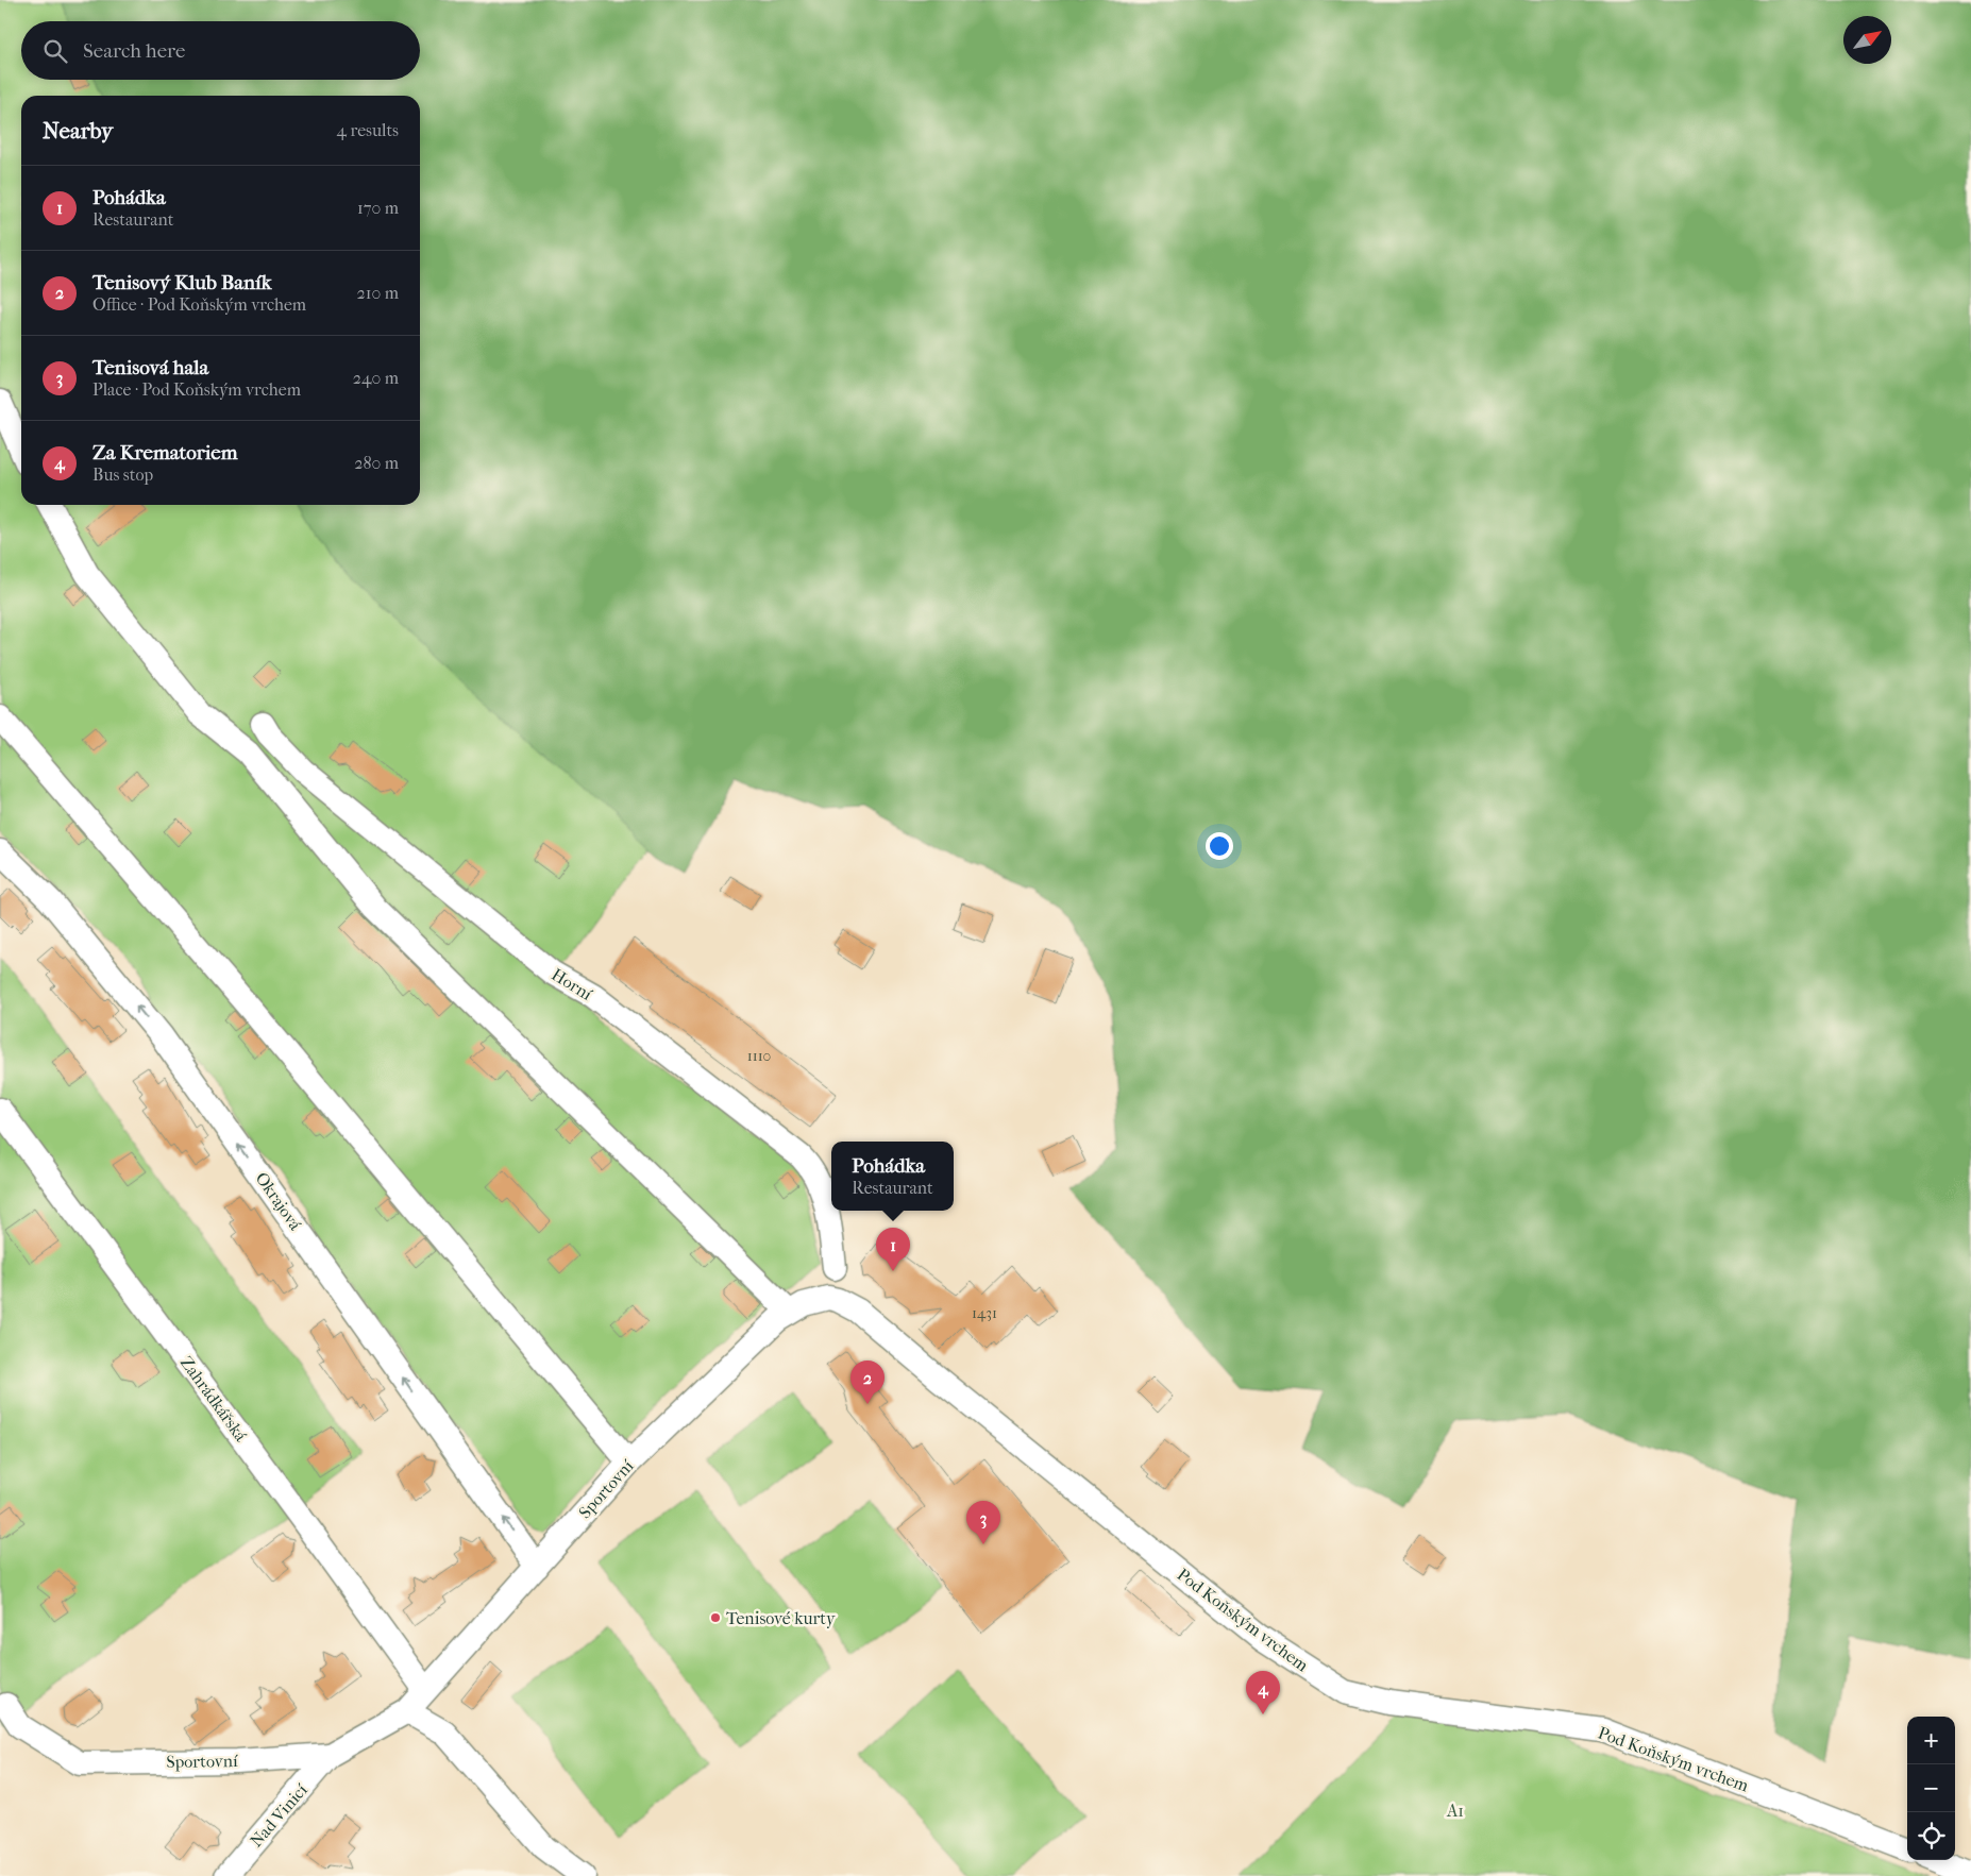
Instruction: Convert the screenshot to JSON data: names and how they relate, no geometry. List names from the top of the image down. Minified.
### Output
{"streets":{"street":["Horní","Okrajová","Zahrádkářská","Sportovní","Pod Koňským vrchem","Nad Vinicí"]},"crossings":[["Okrajová","Sportovní"],["Zahrádkářská","Sportovní"],["Sportovní","Pod Koňským vrchem"],["Sportovní","Nad Vinicí"]],"parks":["A1"],"places":["Tenisové kurty"],"house_numbers":["1110","1431"],"north":"top right","page":{"search":"Search here","heading":["Nearby","4 results"],"list":[{"mark":"1","name":"Pohádka","note":"Restaurant","value":"170 m"},{"mark":"2","name":"Tenisový Klub Baník","note":"Office · Pod Koňským vrchem","value":"210 m"},{"mark":"3","name":"Tenisová hala","note":"Place · Pod Koňským vrchem","value":"240 m"},{"mark":"4","name":"Za Krematoriem","note":"Bus stop","value":"280 m"}],"popup":["Pohádka","Restaurant"],"pins":["1","2","3","4"],"map_buttons":["+","−"]}}
